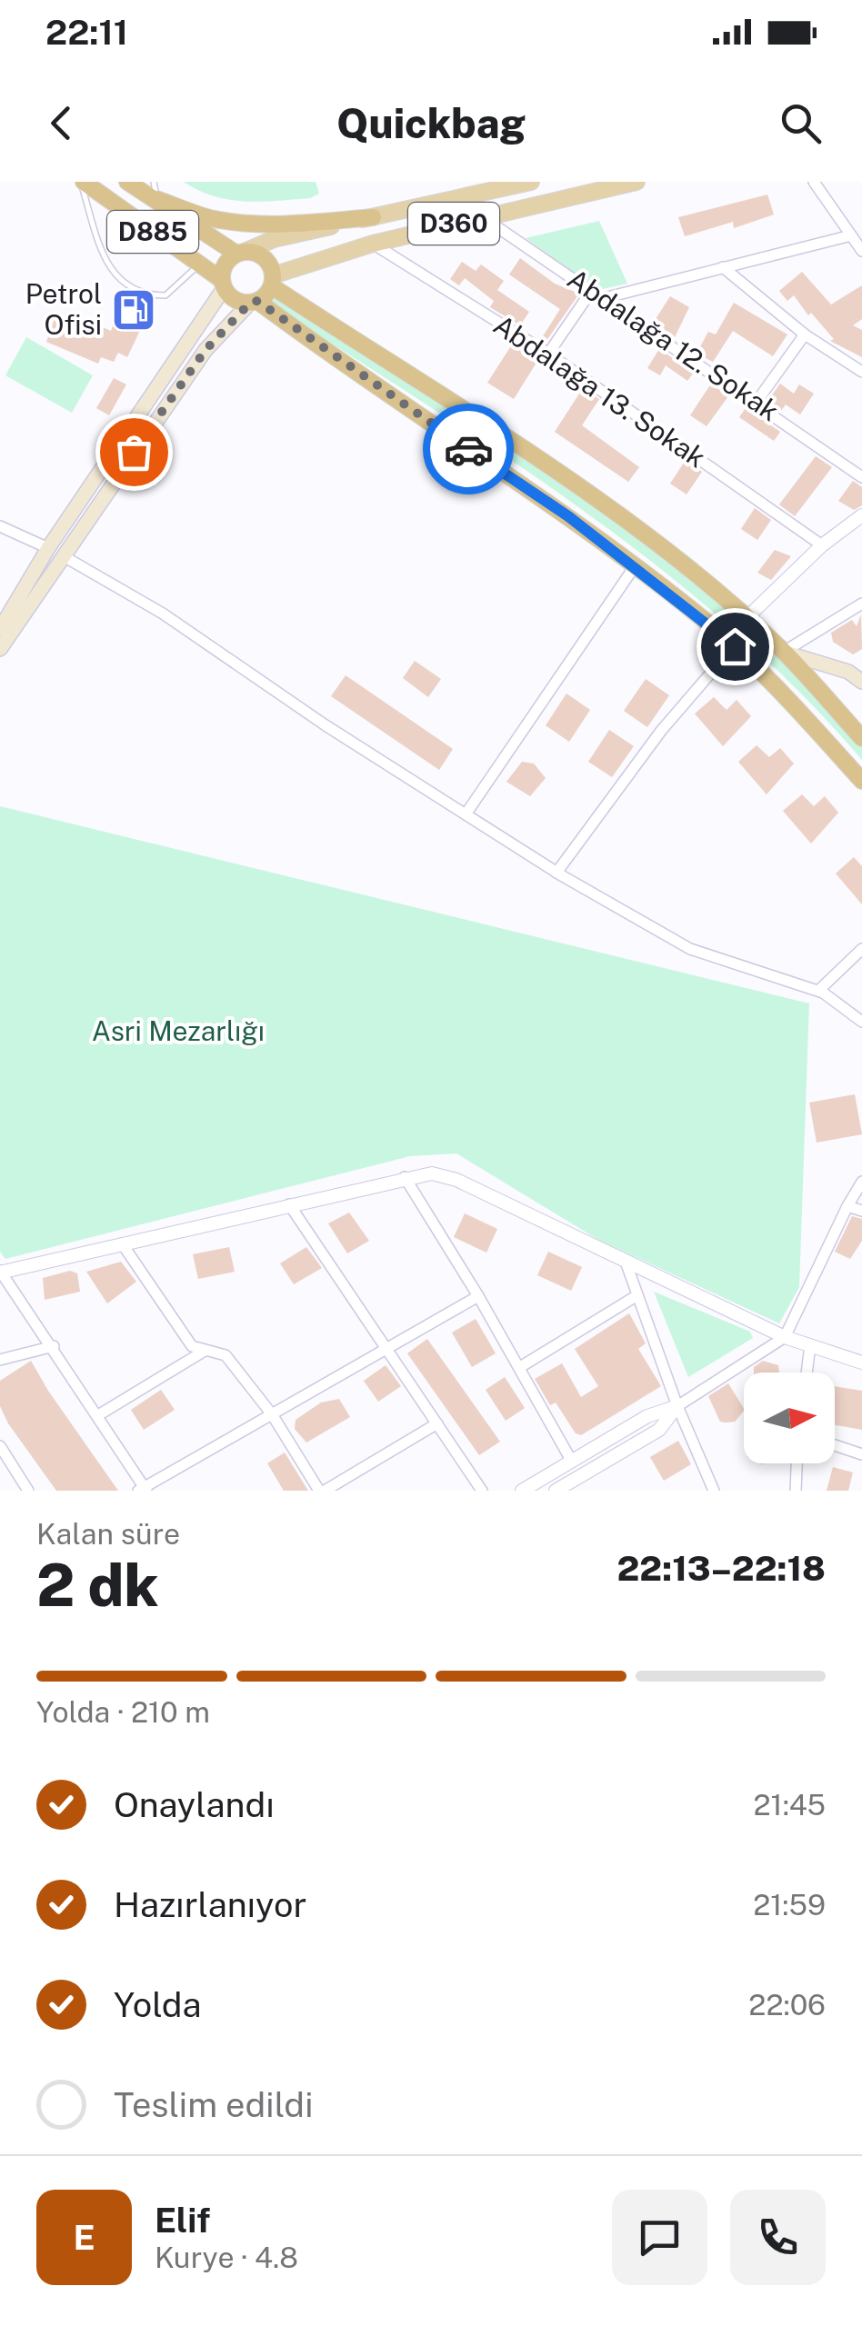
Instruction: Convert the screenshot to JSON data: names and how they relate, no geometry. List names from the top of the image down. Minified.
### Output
{"streets":{"highway":["D885"],"main road":["D360"],"street":["Abdalağa 12. Sokak","Abdalağa 13. Sokak"]},"crossings":[["D360","D885"],["D360","Abdalağa 12. Sokak"],["D360","Abdalağa 13. Sokak"]],"parks":["Asri Mezarlığı"],"places":{"fuel station":["Petrol Ofisi"]},"north":"right","page":{"status":"22:11","header":"Quickbag","heading":["2 dk","Kalan süre","22:13–22:18"],"panel":["Elif","Kurye · 4.8"],"bar":"Yolda · 210 m","list":[["Onaylandı","21:45"],["Hazırlanıyor","21:59"],["Yolda","22:06"],"Teslim edildi"],"round":"E"}}
